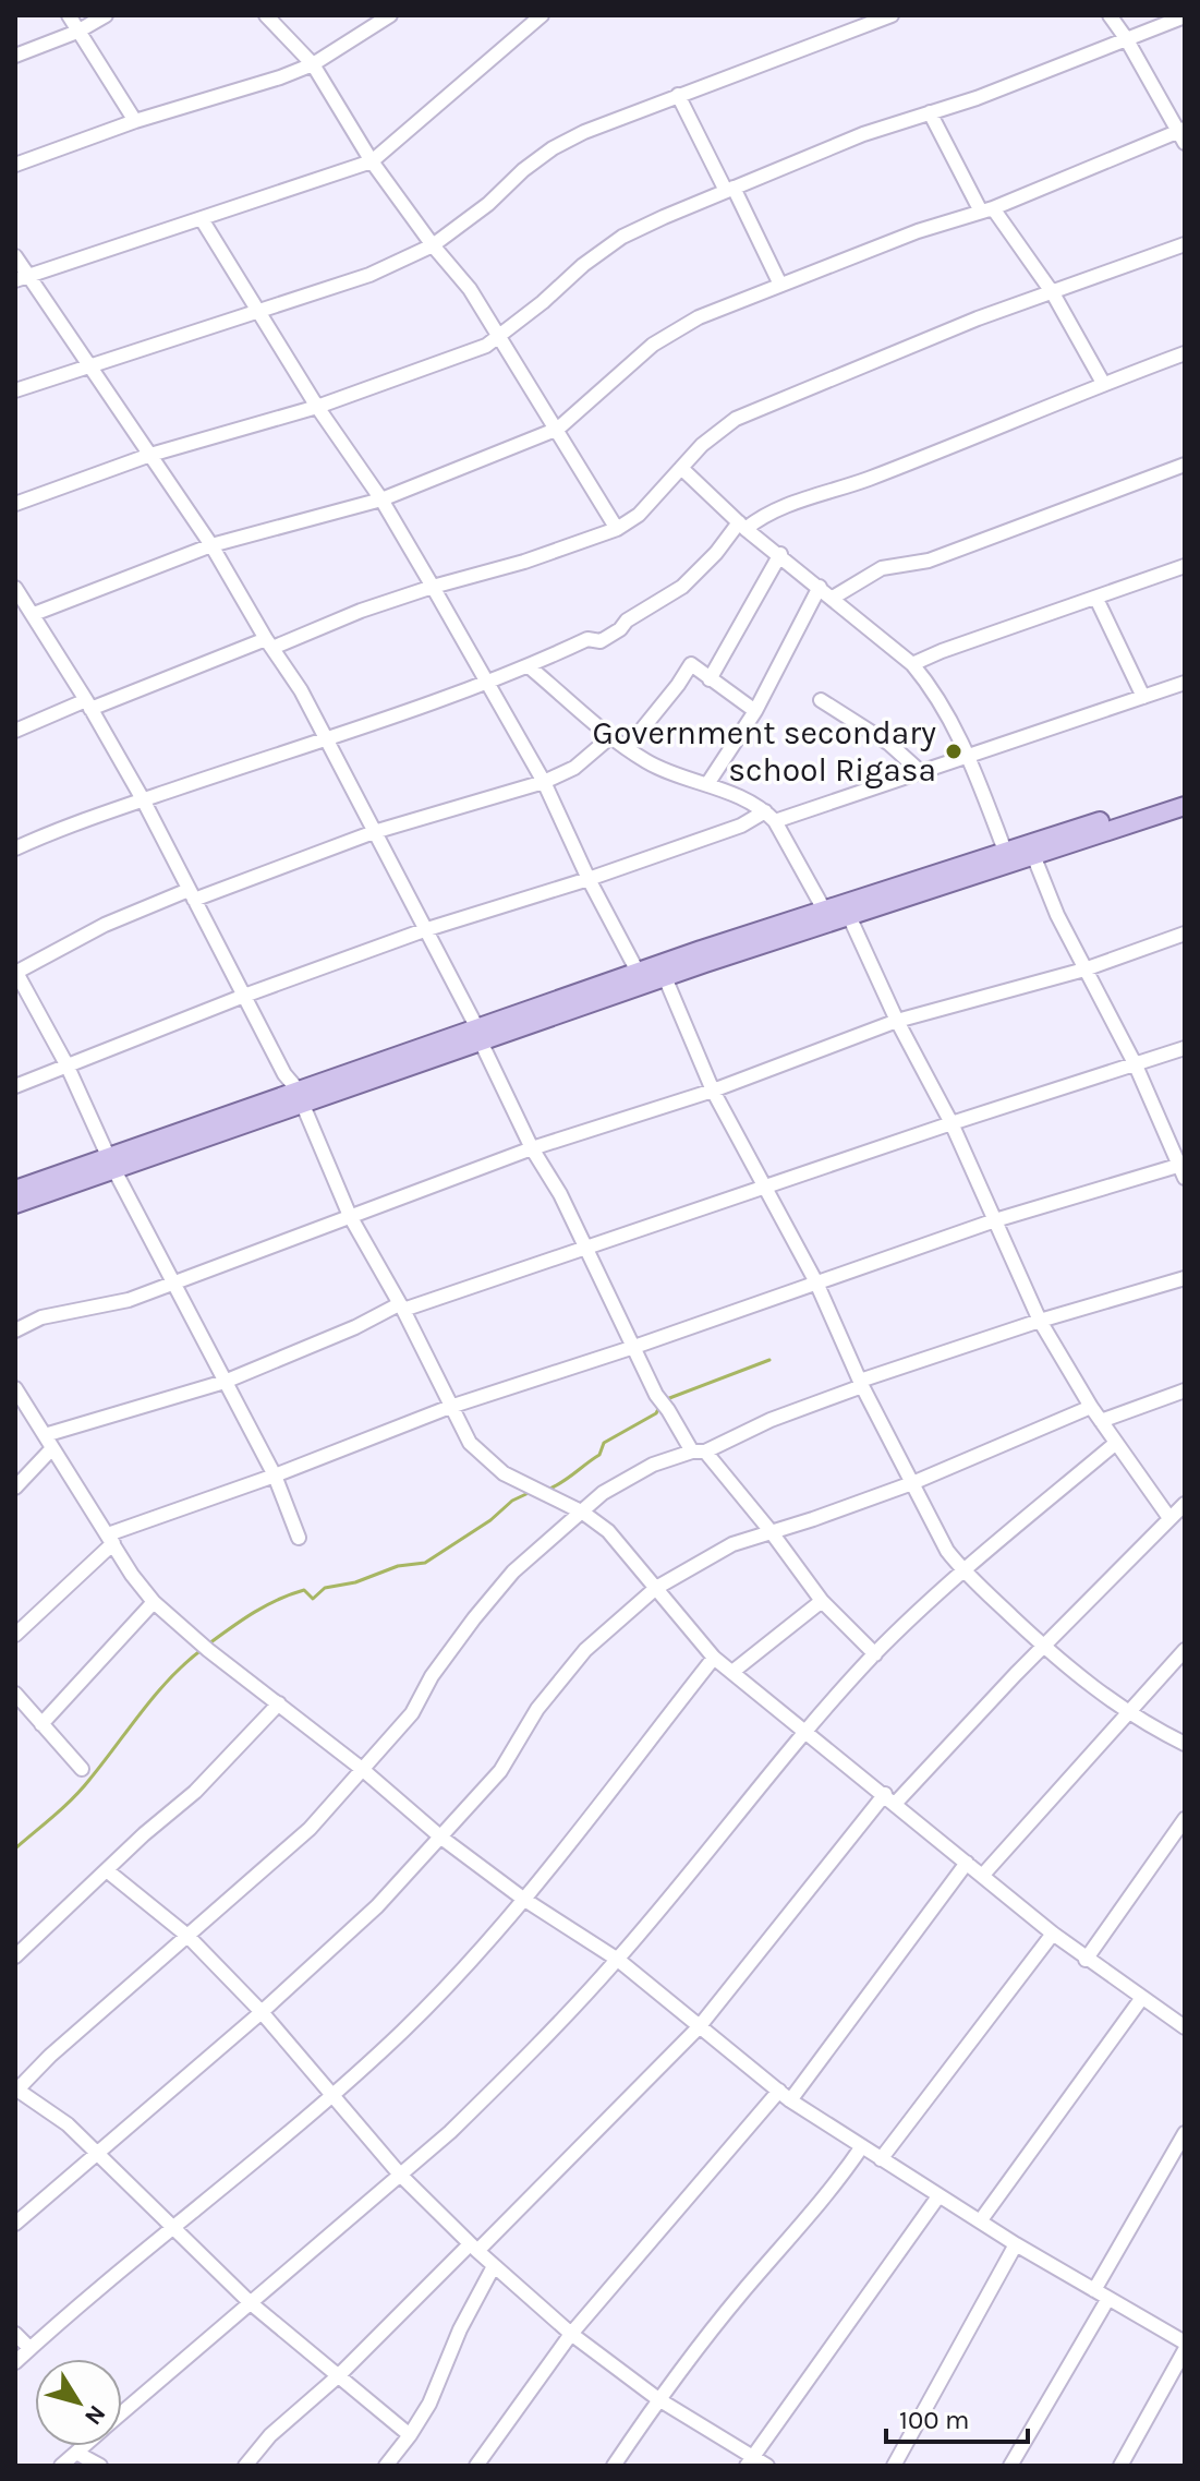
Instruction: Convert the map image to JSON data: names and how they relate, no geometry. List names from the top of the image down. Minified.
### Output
{"places":["Government secondary school Rigasa"],"scale_bar":"100 m","north":"bottom right"}
